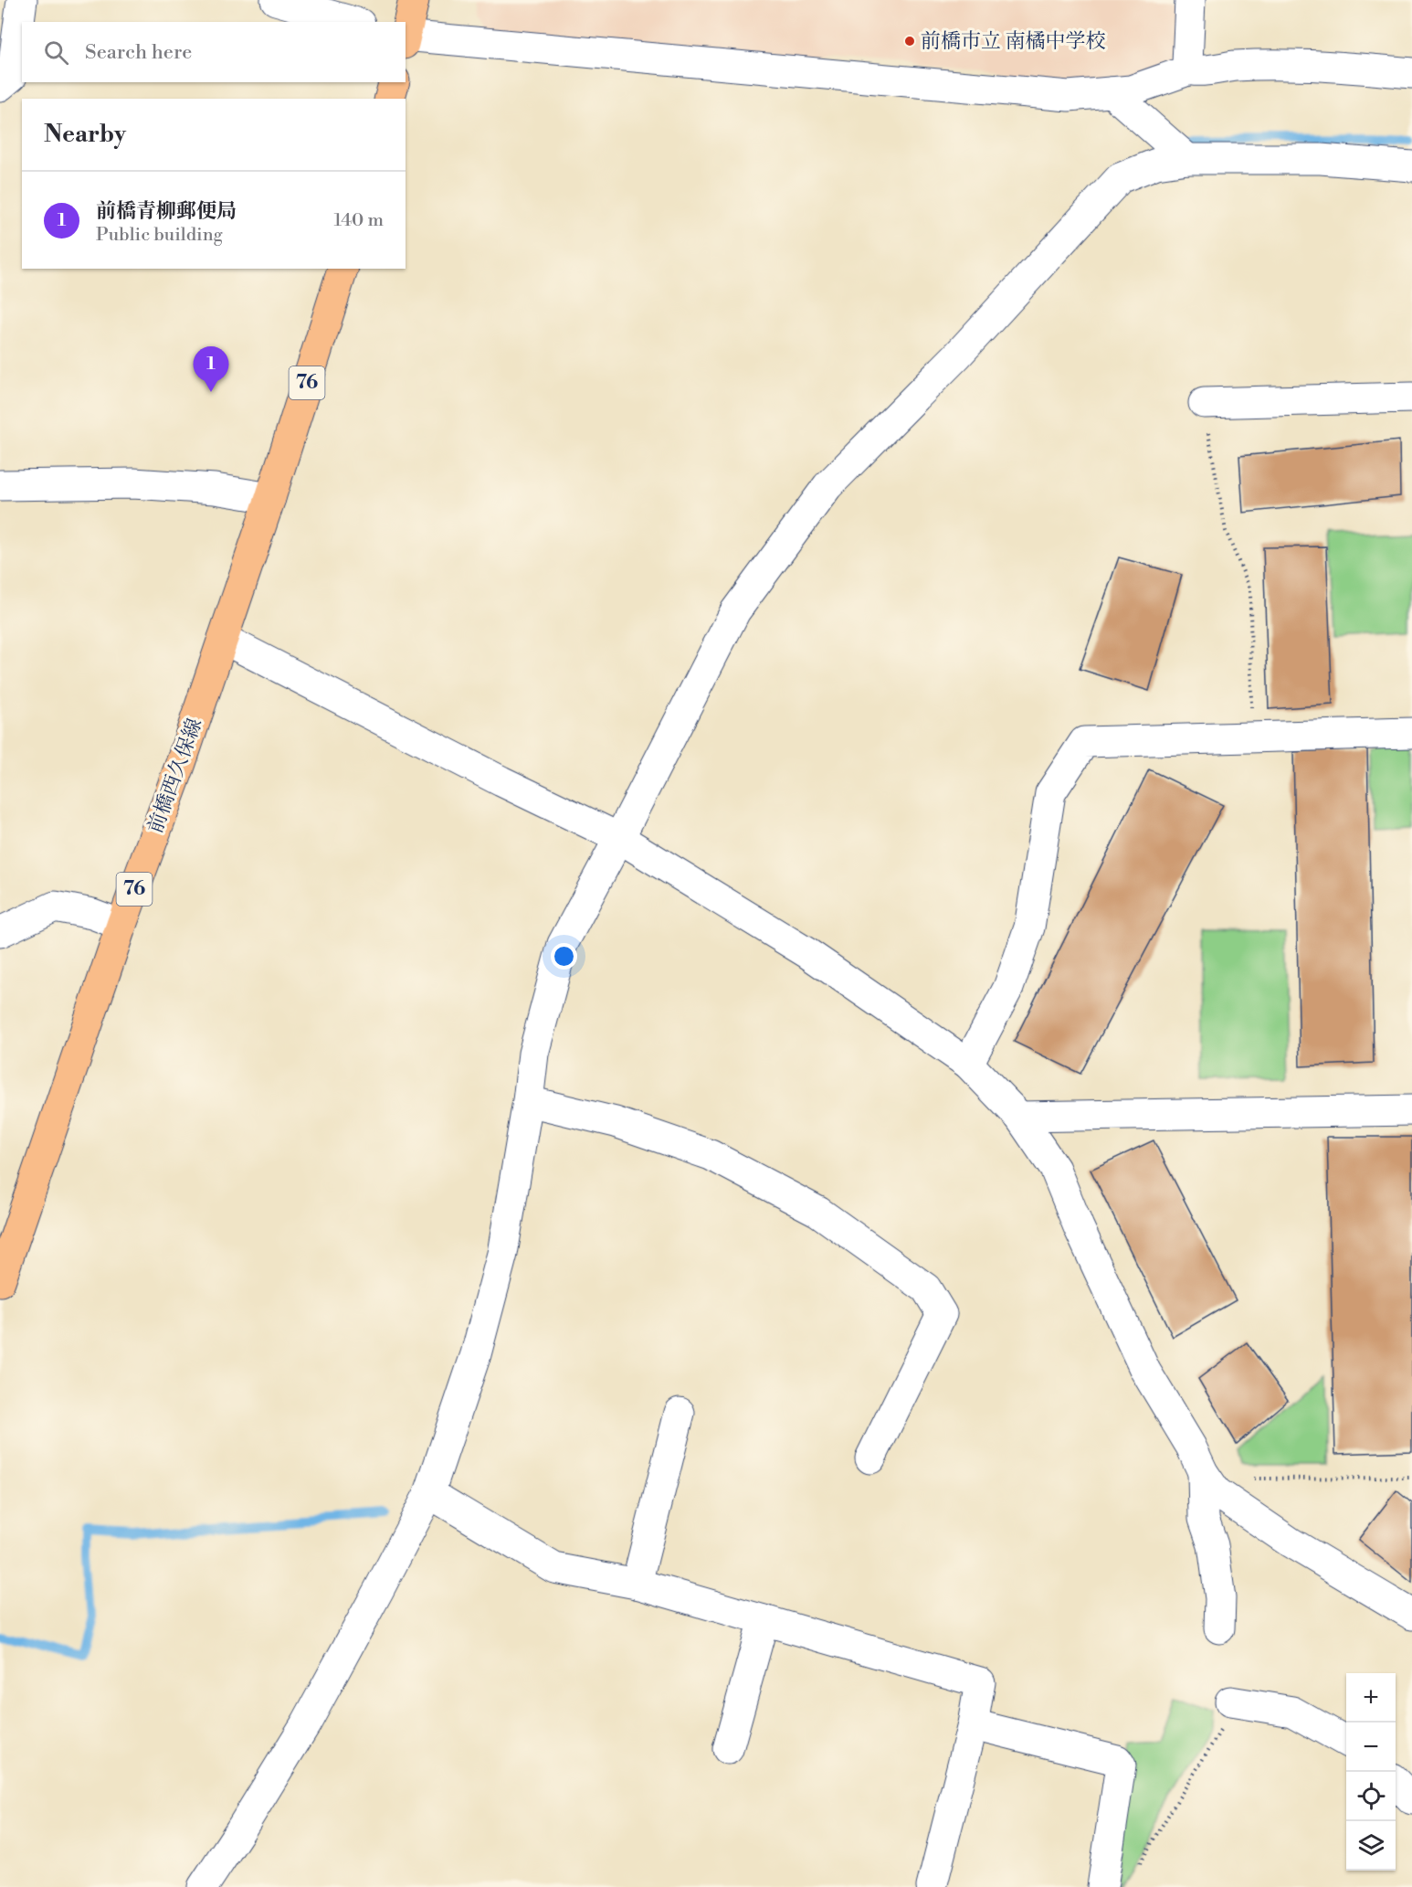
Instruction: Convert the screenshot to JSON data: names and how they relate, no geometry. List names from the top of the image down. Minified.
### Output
{"streets":{"main road":["76","前橋西久保線"]},"places":["前橋市立 南橘中学校"],"page":{"search":"Search here","heading":"Nearby","list":[{"mark":"1","name":"前橋青柳郵便局","note":"Public building","value":"140 m"}],"pins":"1","map_buttons":["+","−"]}}
